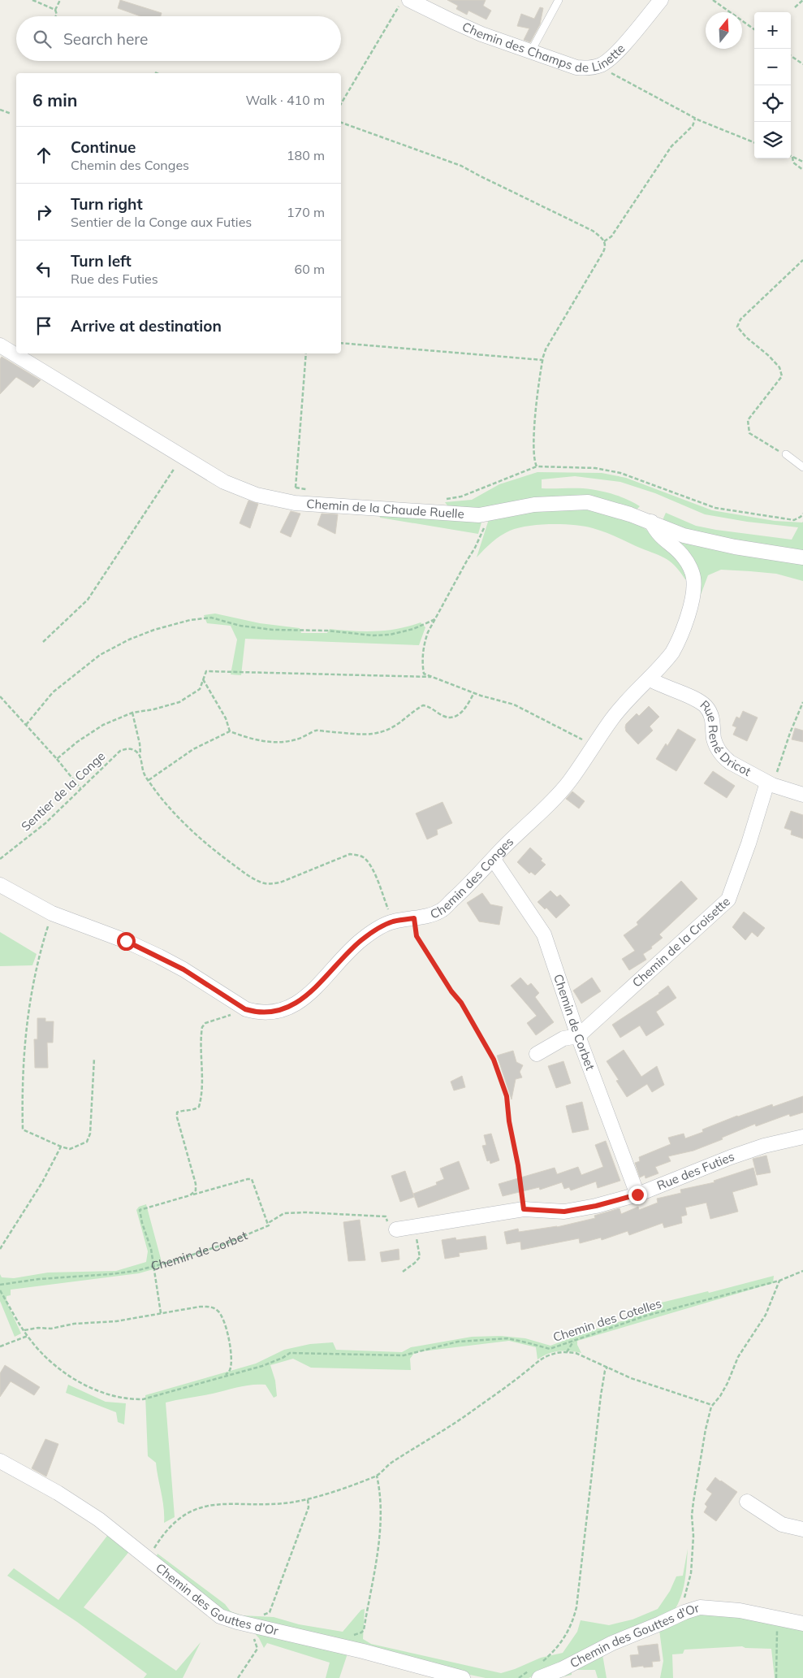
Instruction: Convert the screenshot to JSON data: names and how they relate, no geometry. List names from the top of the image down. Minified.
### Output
{"streets":{"street":["Chemin des Champs de Linette","Chemin de la Chaude Ruelle","Rue René Dricot","Chemin des Conges","Chemin de la Croisette","Chemin de Corbet","Rue des Futies","Chemin des Gouttes d'Or"],"path":["Sentier de la Conge","Chemin des Cotelles"]},"crossings":[["Chemin de la Chaude Ruelle","Chemin des Conges"],["Rue René Dricot","Chemin des Conges"],["Rue René Dricot","Chemin de la Croisette"],["Chemin des Conges","Chemin de Corbet"],["Chemin de la Croisette","Chemin de Corbet"],["Chemin de Corbet","Rue des Futies"]],"north":"top","page":{"map_buttons":["+","−"],"search":"Search here","heading":["6 min","Walk · 410 m"],"list":[["Continue","Chemin des Conges","180 m"],["Turn right","Sentier de la Conge aux Futies","170 m"],["Turn left","Rue des Futies","60 m"],"Arrive at destination"]}}
